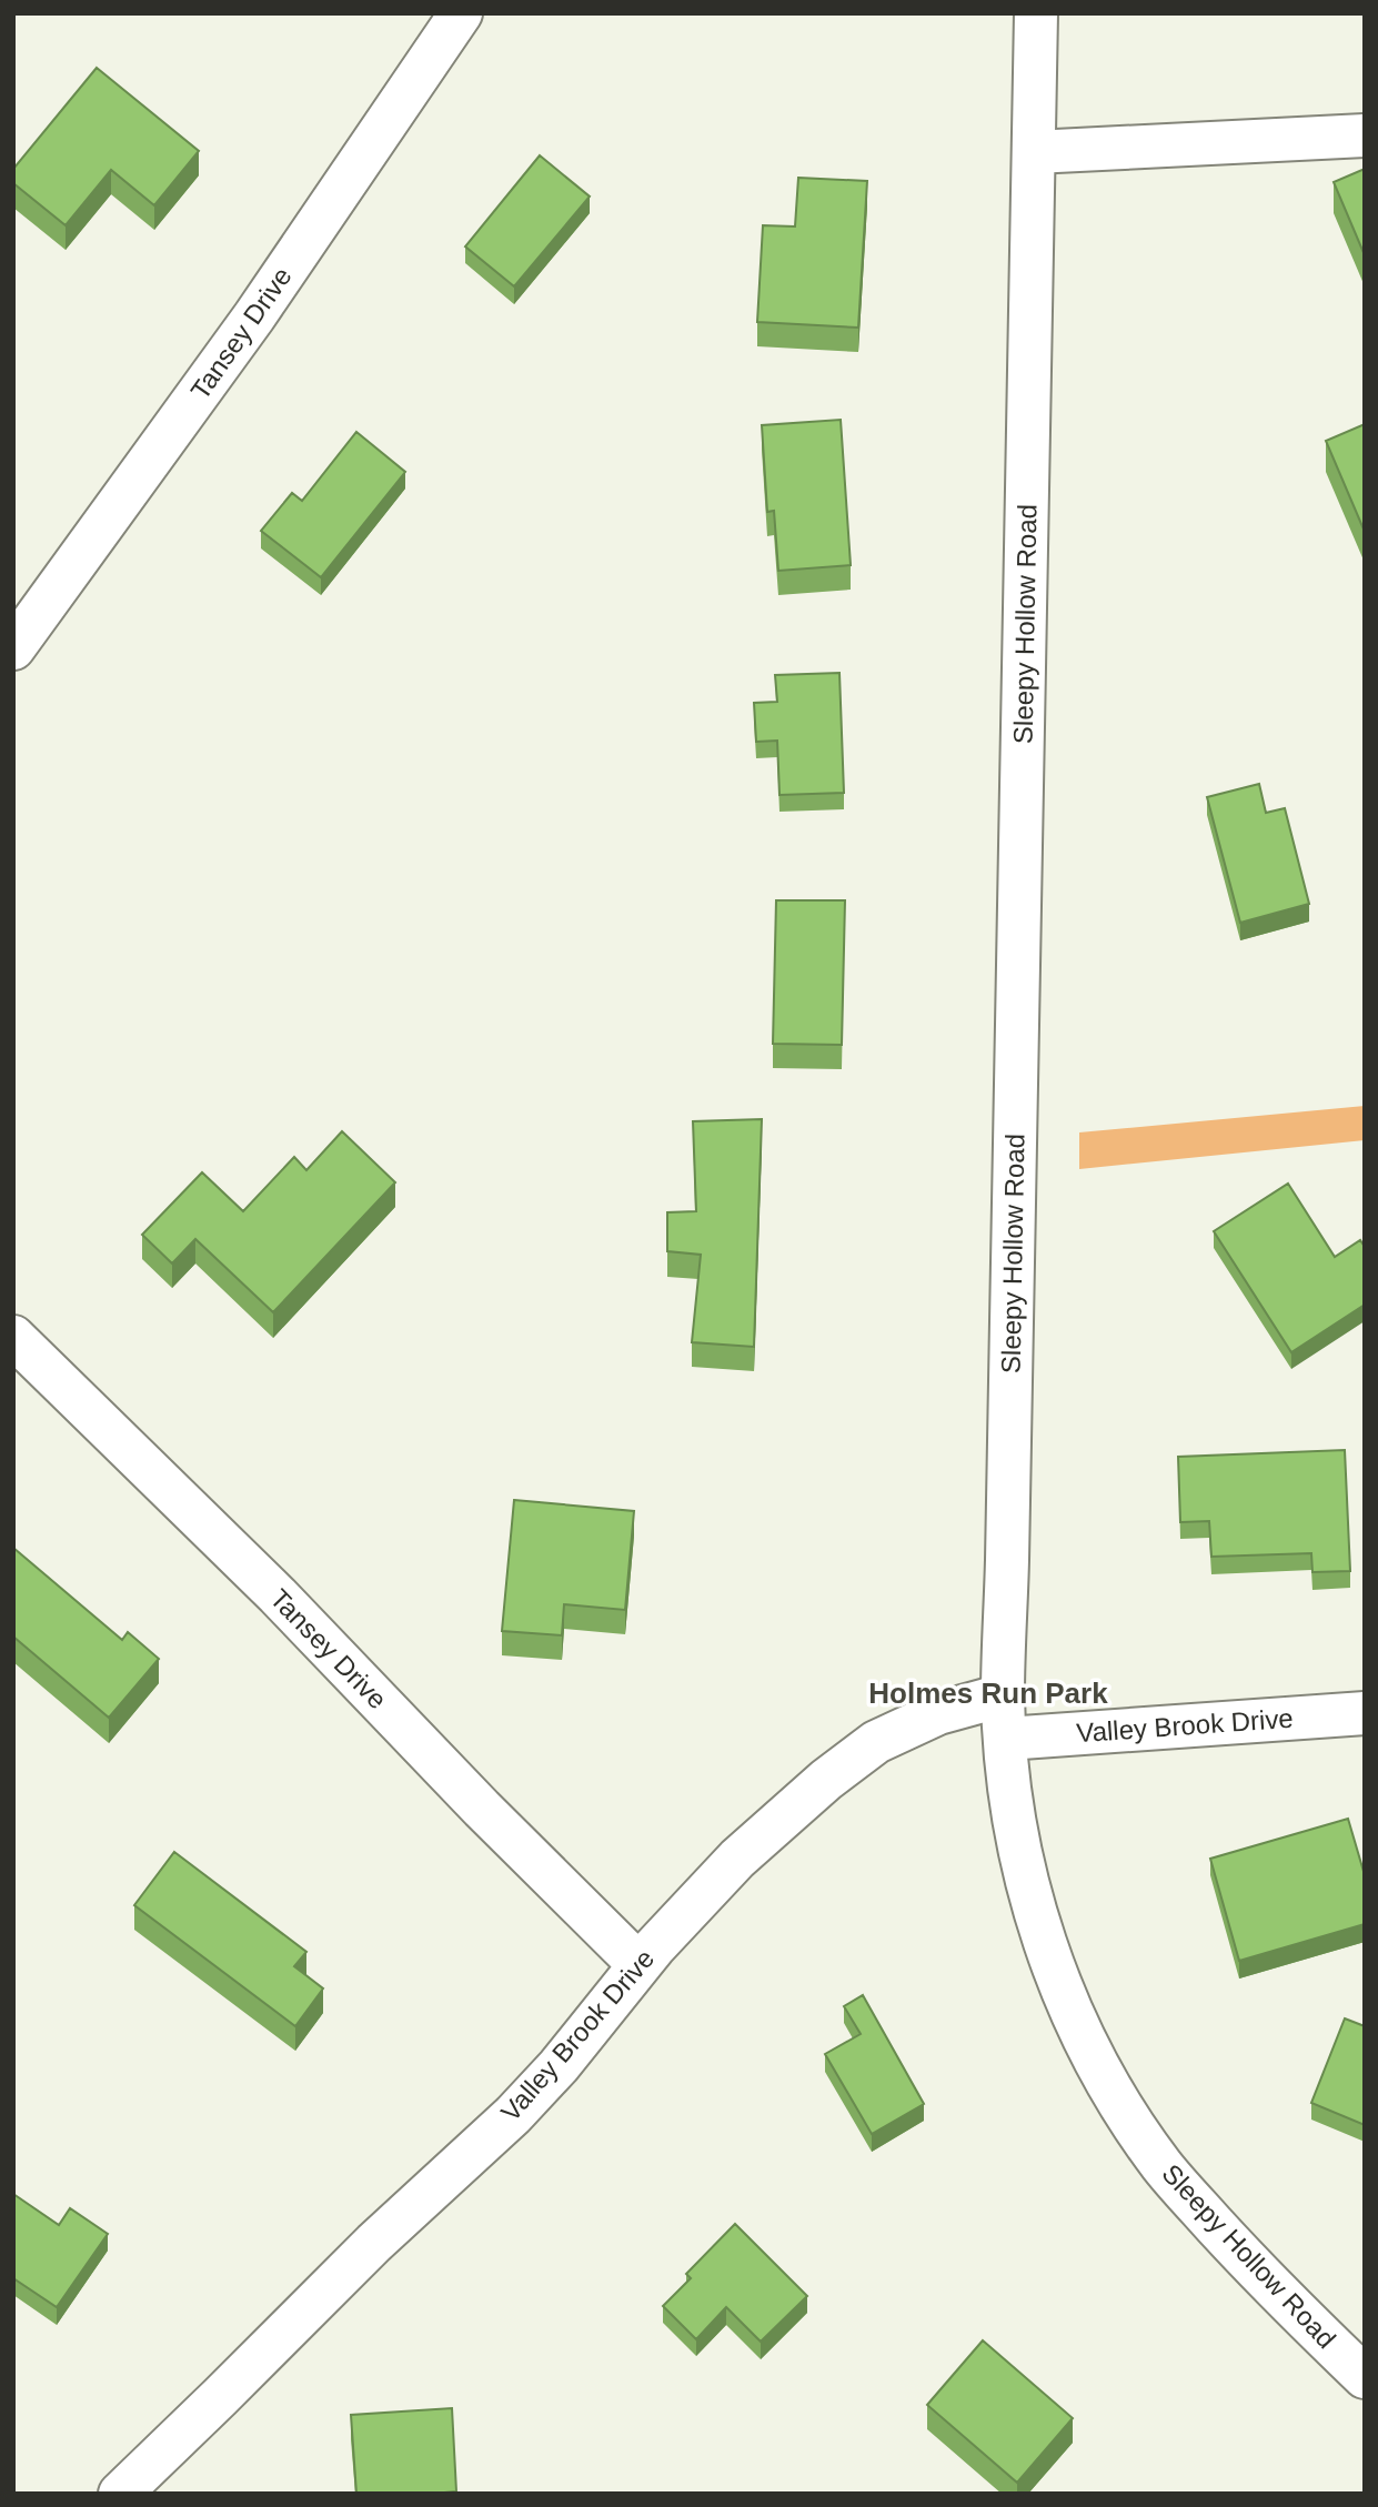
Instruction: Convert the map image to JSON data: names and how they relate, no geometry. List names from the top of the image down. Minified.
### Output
{"streets":{"street":["Tansey Drive","Sleepy Hollow Road","Valley Brook Drive"]},"crossings":[["Tansey Drive","Valley Brook Drive"],["Sleepy Hollow Road","Valley Brook Drive"]],"districts":["Holmes Run Park"]}
